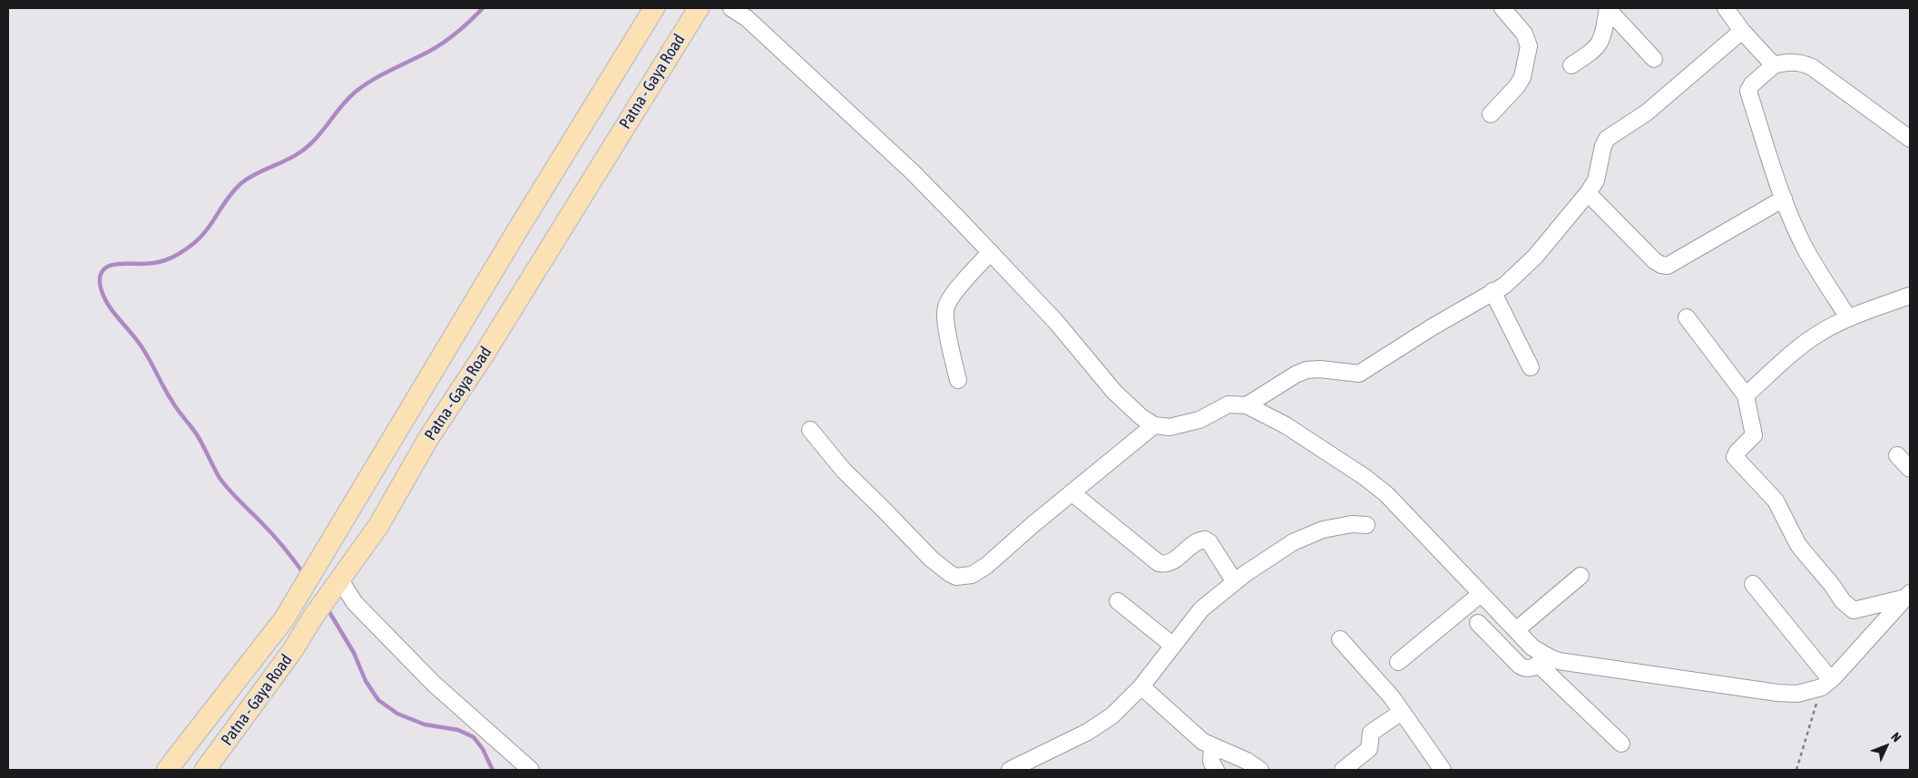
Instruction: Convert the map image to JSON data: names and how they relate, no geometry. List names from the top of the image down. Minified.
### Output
{"streets":{"main road":["Patna - Gaya Road"]},"north":"top right"}
